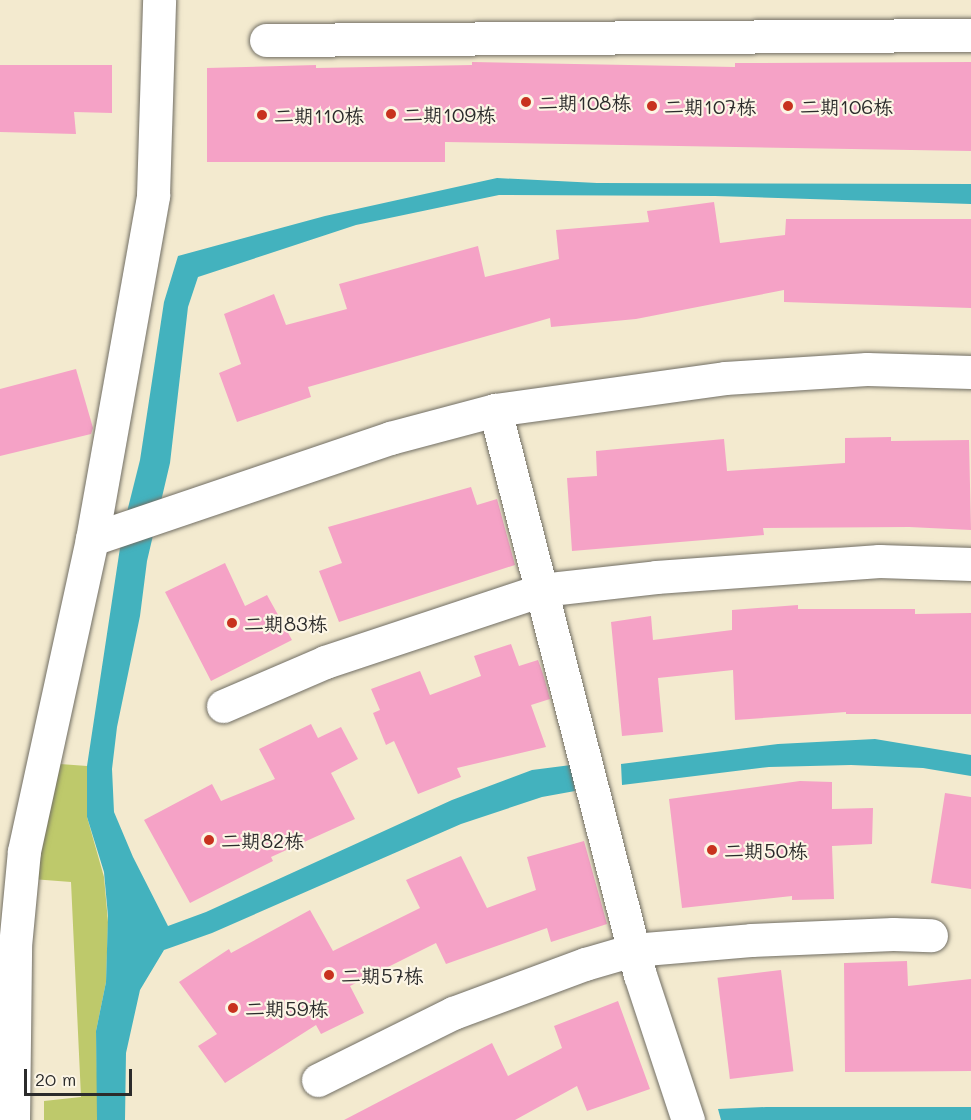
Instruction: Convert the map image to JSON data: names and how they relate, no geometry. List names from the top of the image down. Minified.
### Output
{"places":["二期108栋","二期107栋","二期106栋","二期109栋","二期110栋","二期83栋","二期82栋","二期50栋","二期57栋","二期59栋"],"scale_bar":"20 m"}
